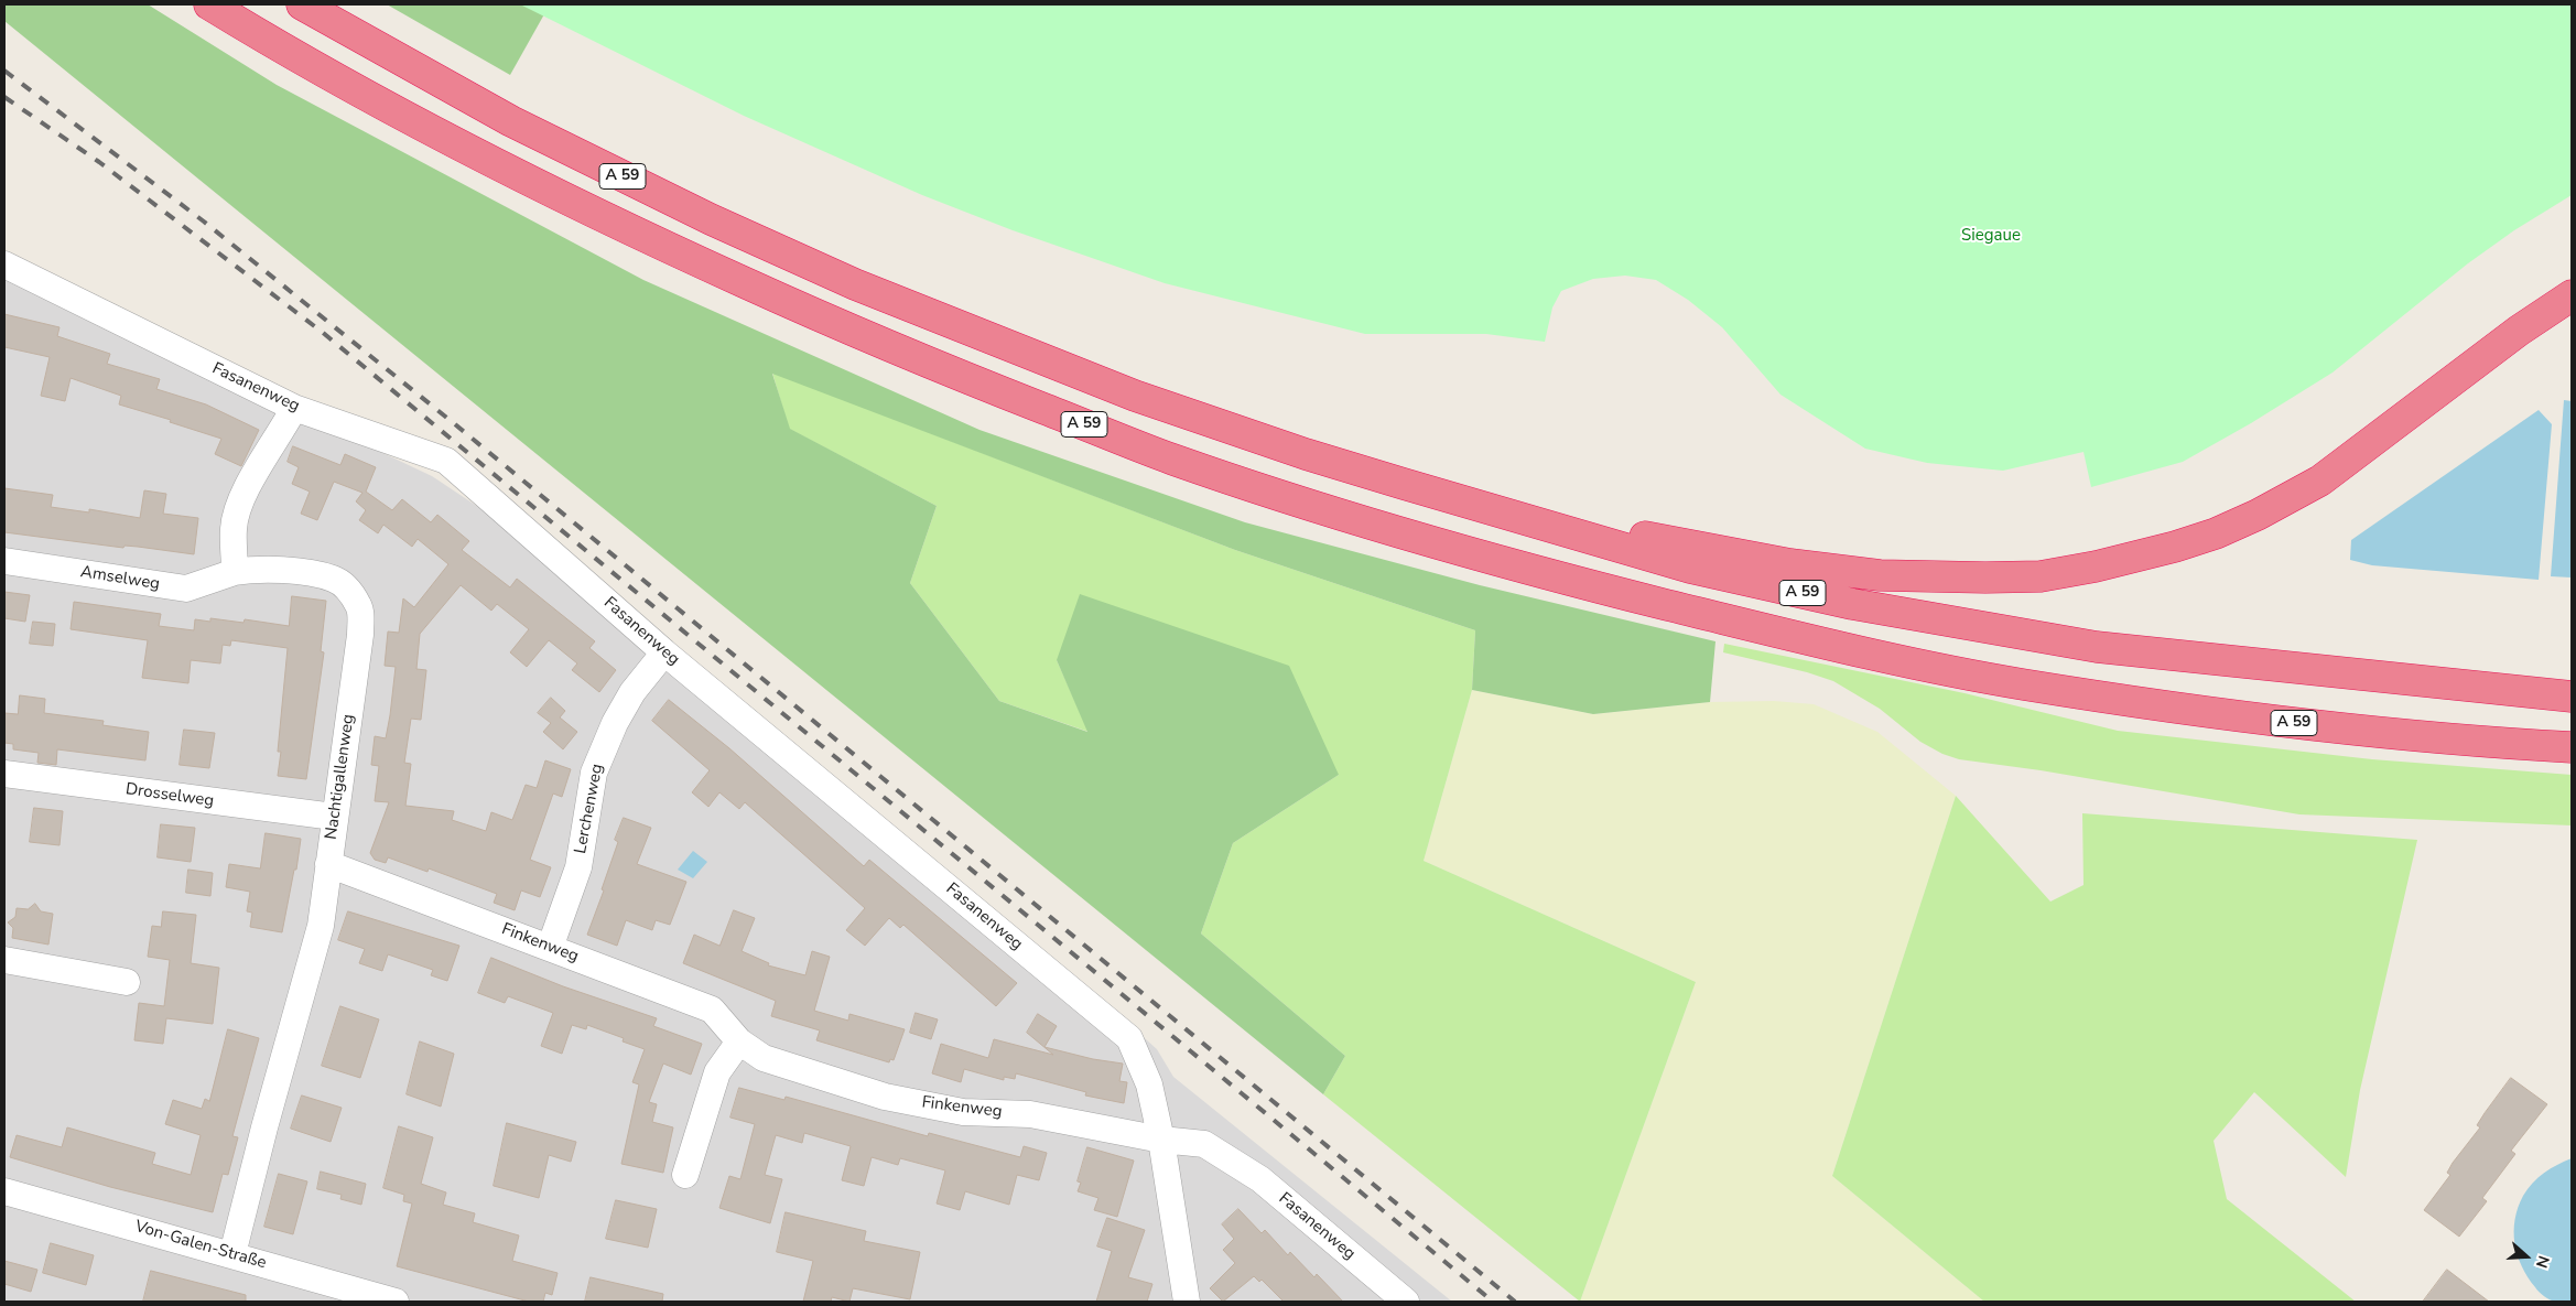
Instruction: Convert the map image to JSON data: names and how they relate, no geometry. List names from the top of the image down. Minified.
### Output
{"streets":{"highway":["A 59"],"street":["Fasanenweg","Amselweg","Nachtigallenweg","Drosselweg","Lerchenweg","Finkenweg","Von-Galen-Straße"]},"crossings":[["Fasanenweg","Lerchenweg"],["Fasanenweg","Finkenweg"],["Amselweg","Nachtigallenweg"],["Nachtigallenweg","Drosselweg"],["Nachtigallenweg","Finkenweg"],["Nachtigallenweg","Von-Galen-Straße"],["Lerchenweg","Finkenweg"]],"parks":["Siegaue"],"north":"right"}
